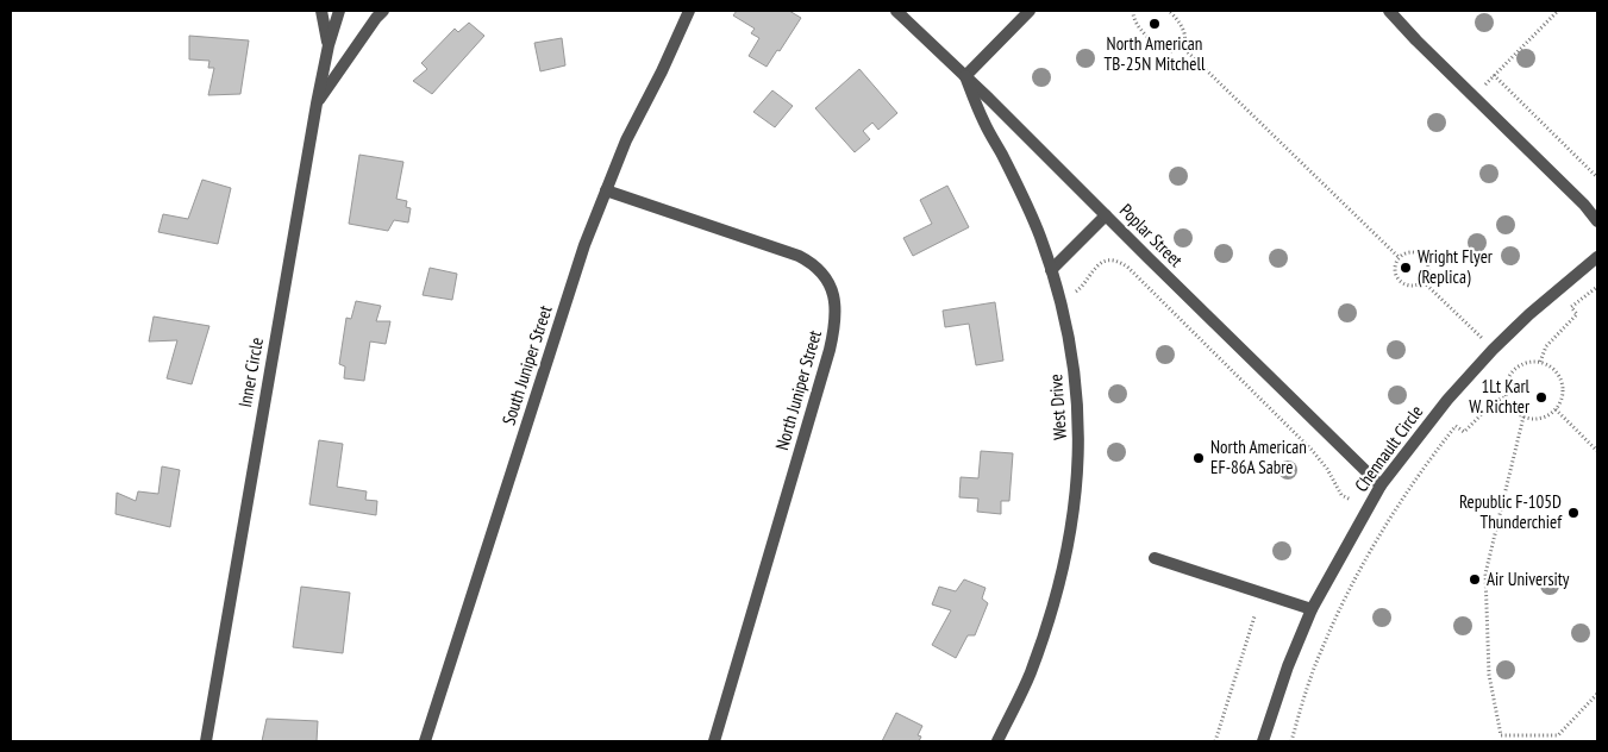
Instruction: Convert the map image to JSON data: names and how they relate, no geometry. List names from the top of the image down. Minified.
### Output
{"streets":{"street":["Poplar Street","South Juniper Street","Inner Circle","North Juniper Street","West Drive","Chennault Circle"]},"crossings":[["Poplar Street","West Drive"],["Poplar Street","Chennault Circle"],["South Juniper Street","North Juniper Street"]],"places":["North American TB-25N Mitchell","Wright Flyer (Replica)","1Lt Karl W. Richter","North American EF-86A Sabre","Republic F-105D Thunderchief","Air University"]}
